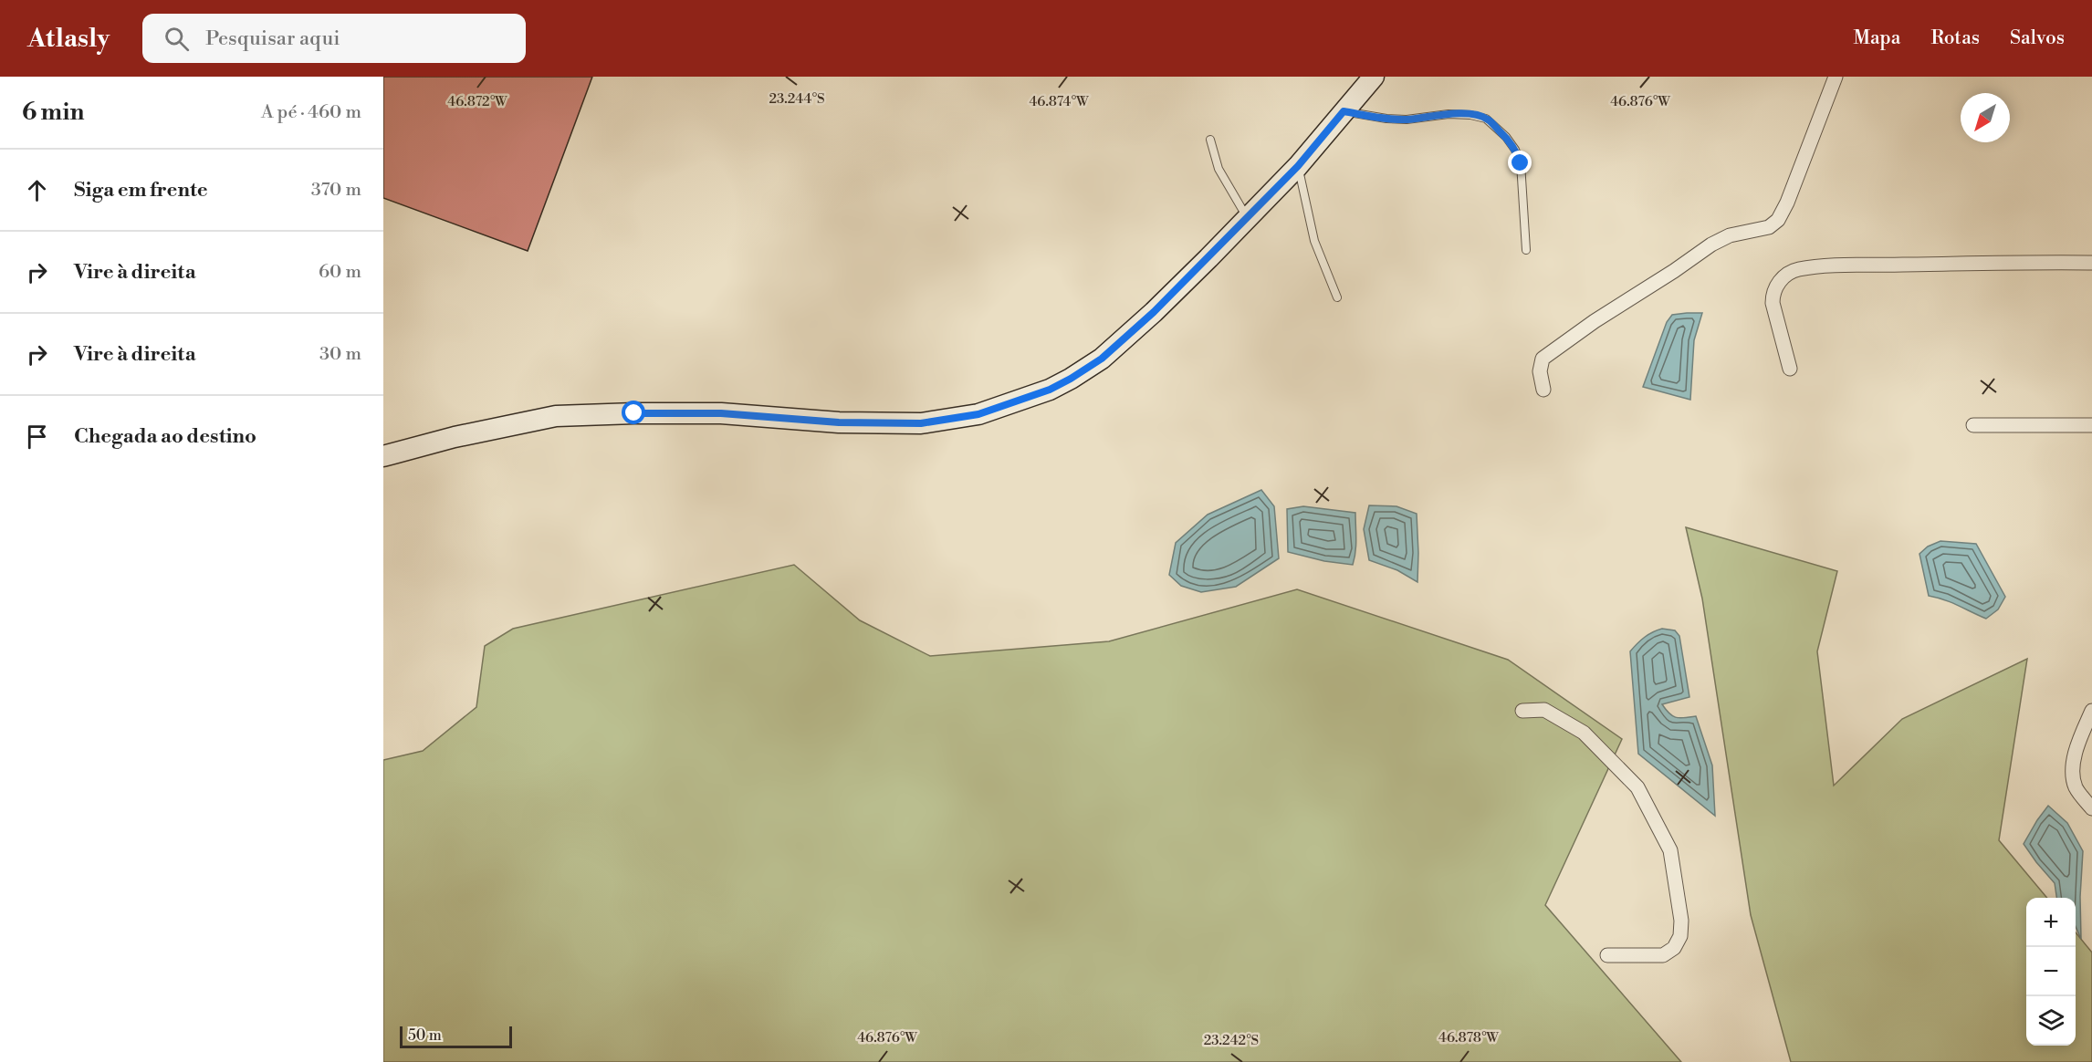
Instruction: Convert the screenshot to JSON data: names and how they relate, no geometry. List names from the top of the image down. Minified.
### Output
{"scale_bar":"50 m","north":"bottom left","page":{"header":"Atlasly","search":"Pesquisar aqui","nav":["Mapa","Rotas","Salvos"],"heading":["6 min","A pé · 460 m"],"list":[["Siga em frente","370 m"],["Vire à direita","60 m"],["Vire à direita","30 m"],"Chegada ao destino"],"map_buttons":["+","−"],"scale":"50 m"},"coordinates":["23.244°S","46.872°W","46.874°W","46.876°W","46.878°W","23.242°S"]}
